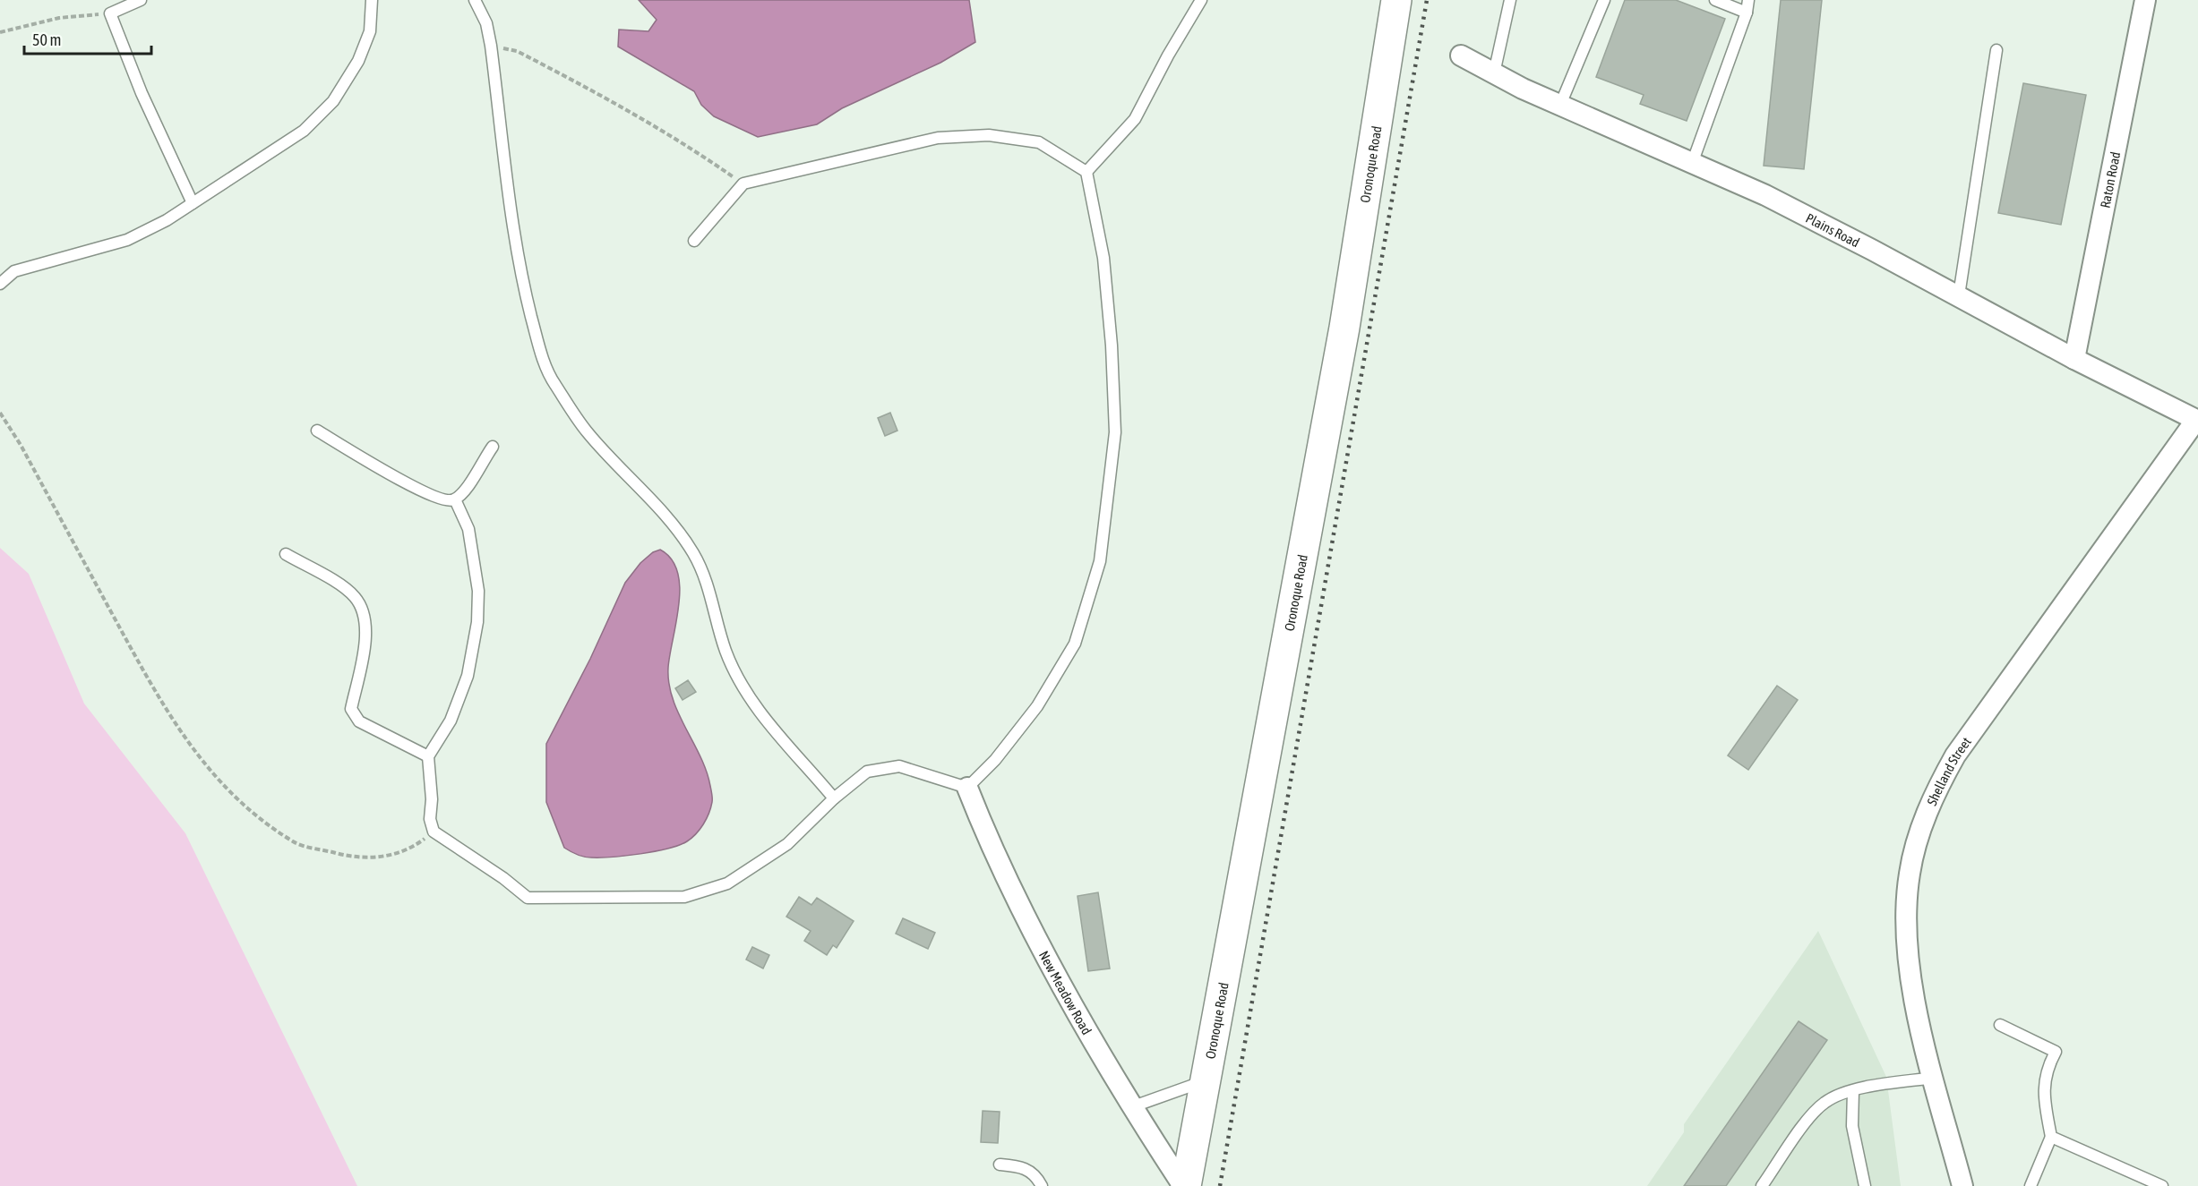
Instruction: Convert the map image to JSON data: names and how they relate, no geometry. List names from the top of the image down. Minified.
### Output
{"streets":{"street":["Oronoque Road","Raton Road","Plains Road","Shelland Street","New Meadow Road"]},"crossings":[["Oronoque Road","New Meadow Road"],["Raton Road","Plains Road"],["Plains Road","Shelland Street"]],"scale_bar":"50 m"}
